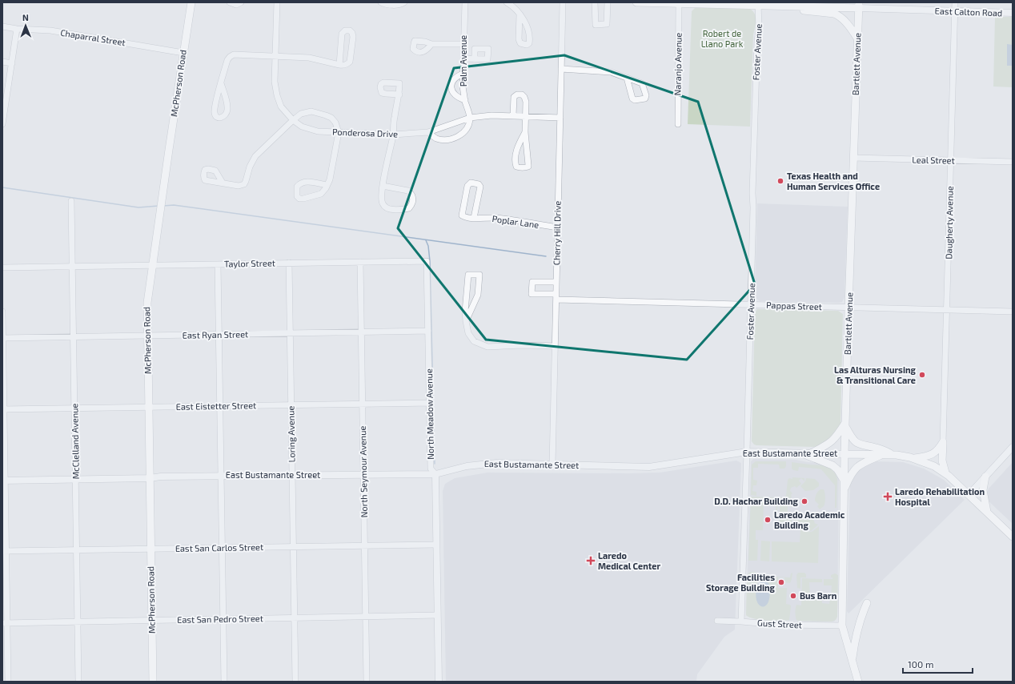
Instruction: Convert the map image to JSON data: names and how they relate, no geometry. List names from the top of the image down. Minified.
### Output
{"streets":{"main road":["East Calton Road","Bartlett Avenue","McPherson Road","East Bustamante Street"],"street":["Chaparral Street","Foster Avenue","Palm Avenue","Naranjo Avenue","Ponderosa Drive","Leal Street","Poplar Lane","Daugherty Avenue","Cherry Hill Drive","Taylor Street","Pappas Street","East Ryan Street","East Eistetter Street","North Meadow Avenue","Loring Avenue","McClelland Avenue","North Seymour Avenue","East San Carlos Street","East San Pedro Street","Gust Street"]},"crossings":[["East Calton Road","Foster Avenue"],["East Calton Road","Naranjo Avenue"],["East Calton Road","Bartlett Avenue"],["East Calton Road","Daugherty Avenue"],["Chaparral Street","McPherson Road"],["Foster Avenue","Pappas Street"],["Foster Avenue","East Bustamante Street"],["Foster Avenue","Gust Street"],["Palm Avenue","Ponderosa Drive"],["Bartlett Avenue","Leal Street"],["Bartlett Avenue","Pappas Street"],["Bartlett Avenue","East Bustamante Street"],["Bartlett Avenue","Gust Street"],["McPherson Road","Taylor Street"],["McPherson Road","East Ryan Street"],["McPherson Road","East Eistetter Street"],["McPherson Road","East Bustamante Street"],["McPherson Road","East San Carlos Street"],["McPherson Road","East San Pedro Street"],["Ponderosa Drive","Cherry Hill Drive"],["Leal Street","Daugherty Avenue"],["Poplar Lane","Cherry Hill Drive"],["Daugherty Avenue","Pappas Street"],["Cherry Hill Drive","Pappas Street"],["Cherry Hill Drive","East Bustamante Street"],["Taylor Street","North Meadow Avenue"],["Taylor Street","Loring Avenue"],["Taylor Street","McClelland Avenue"],["Taylor Street","North Seymour Avenue"],["East Ryan Street","North Meadow Avenue"],["East Ryan Street","Loring Avenue"],["East Ryan Street","McClelland Avenue"],["East Ryan Street","North Seymour Avenue"],["East Eistetter Street","North Meadow Avenue"],["East Eistetter Street","Loring Avenue"],["East Eistetter Street","McClelland Avenue"],["East Eistetter Street","North Seymour Avenue"],["North Meadow Avenue","East Bustamante Street"],["North Meadow Avenue","East San Carlos Street"],["North Meadow Avenue","East San Pedro Street"],["Loring Avenue","East Bustamante Street"],["Loring Avenue","East San Carlos Street"],["Loring Avenue","East San Pedro Street"],["McClelland Avenue","East Bustamante Street"],["McClelland Avenue","East San Carlos Street"],["McClelland Avenue","East San Pedro Street"],["East Bustamante Street","North Seymour Avenue"],["North Seymour Avenue","East San Carlos Street"],["North Seymour Avenue","East San Pedro Street"]],"parks":["Robert de Llano Park"],"places":{"other":["Texas Health and Human Services Office","Las Alturas Nursing & Transitional Care","D.D. Hachar Building","Laredo Academic Building","Facilities Storage Building","Bus Barn"],"health":["Laredo Rehabilitation Hospital","Laredo Medical Center"]},"scale_bar":"100 m","north":"top"}
